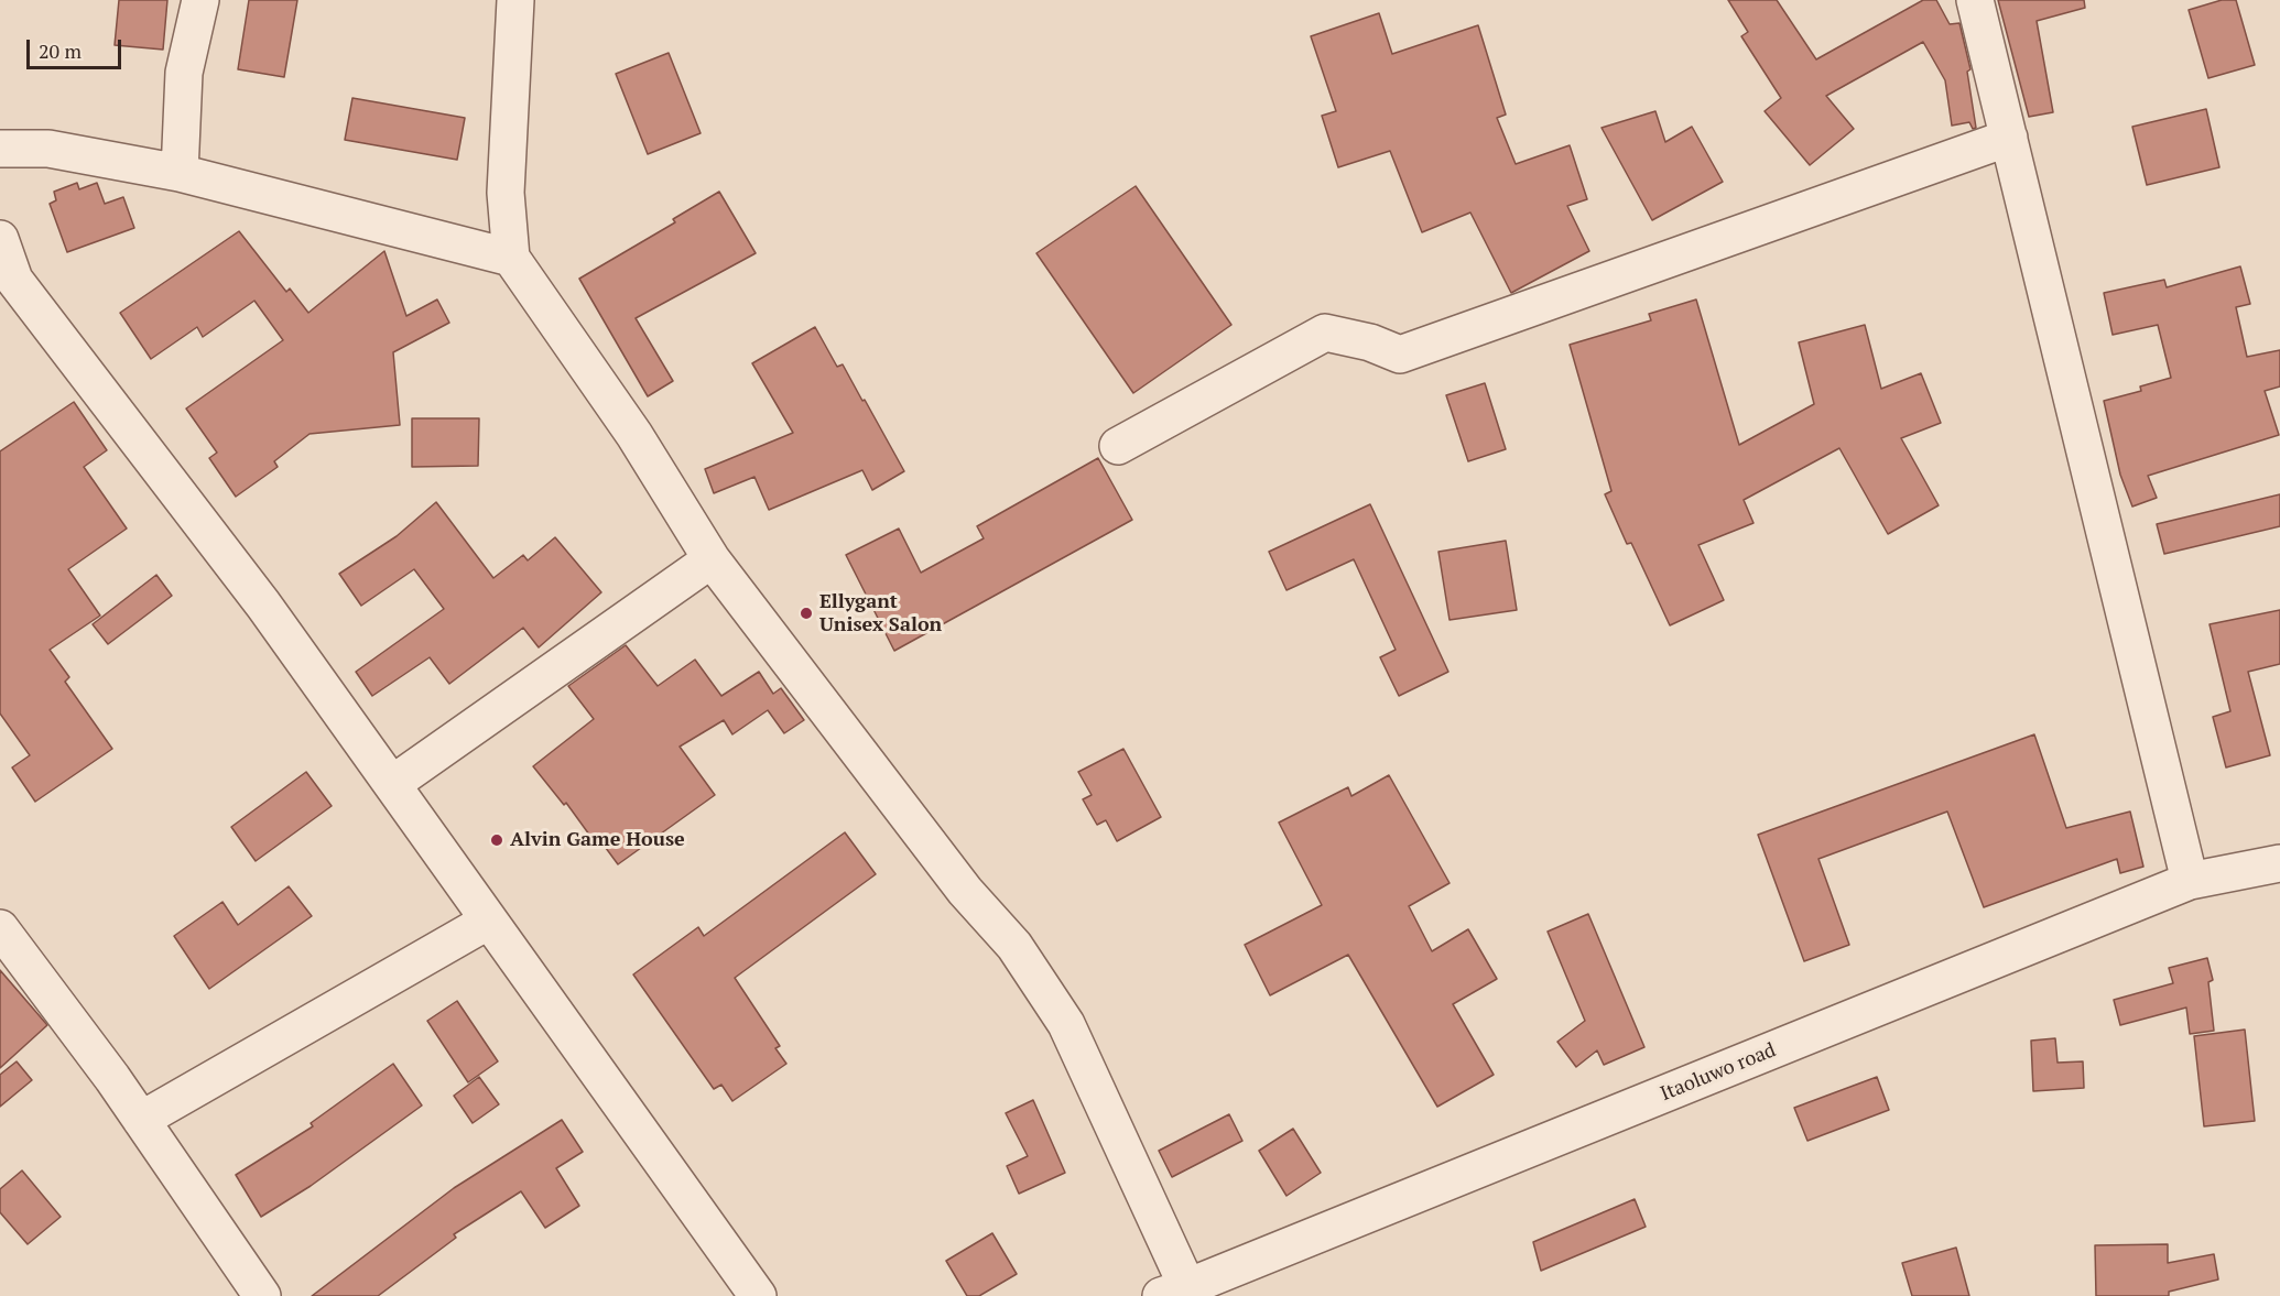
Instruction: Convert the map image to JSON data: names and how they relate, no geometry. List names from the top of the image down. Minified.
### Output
{"streets":{"street":["Itaoluwo road"]},"places":["Ellygant Unisex Salon","Alvin Game House"],"scale_bar":"20 m"}
